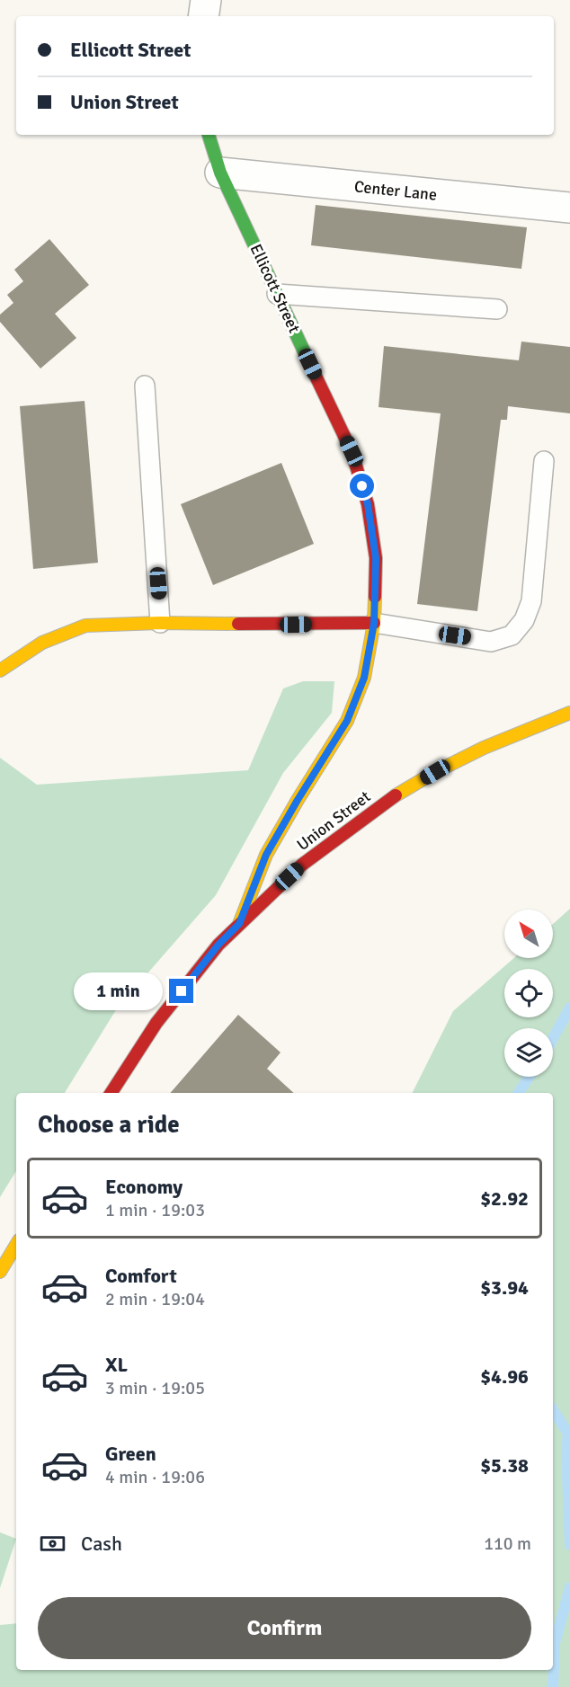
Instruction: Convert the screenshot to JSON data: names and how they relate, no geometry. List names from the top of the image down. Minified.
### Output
{"streets":{"street":["Center Lane","Ellicott Street","Union Street"]},"crossings":[["Center Lane","Ellicott Street"],["Ellicott Street","Union Street"]],"north":"top left","page":{"banner":["Ellicott Street","Union Street"],"bubble":"1 min","heading":"Choose a ride","list":[{"name":"Economy","note":"1 min · 19:03","value":"$2.92"},{"name":"Comfort","note":"2 min · 19:04","value":"$3.94"},{"name":"XL","note":"3 min · 19:05","value":"$4.96"},{"name":"Green","note":"4 min · 19:06","value":"$5.38"}],"pay":["Cash","110 m"],"buttons":"Confirm"}}
